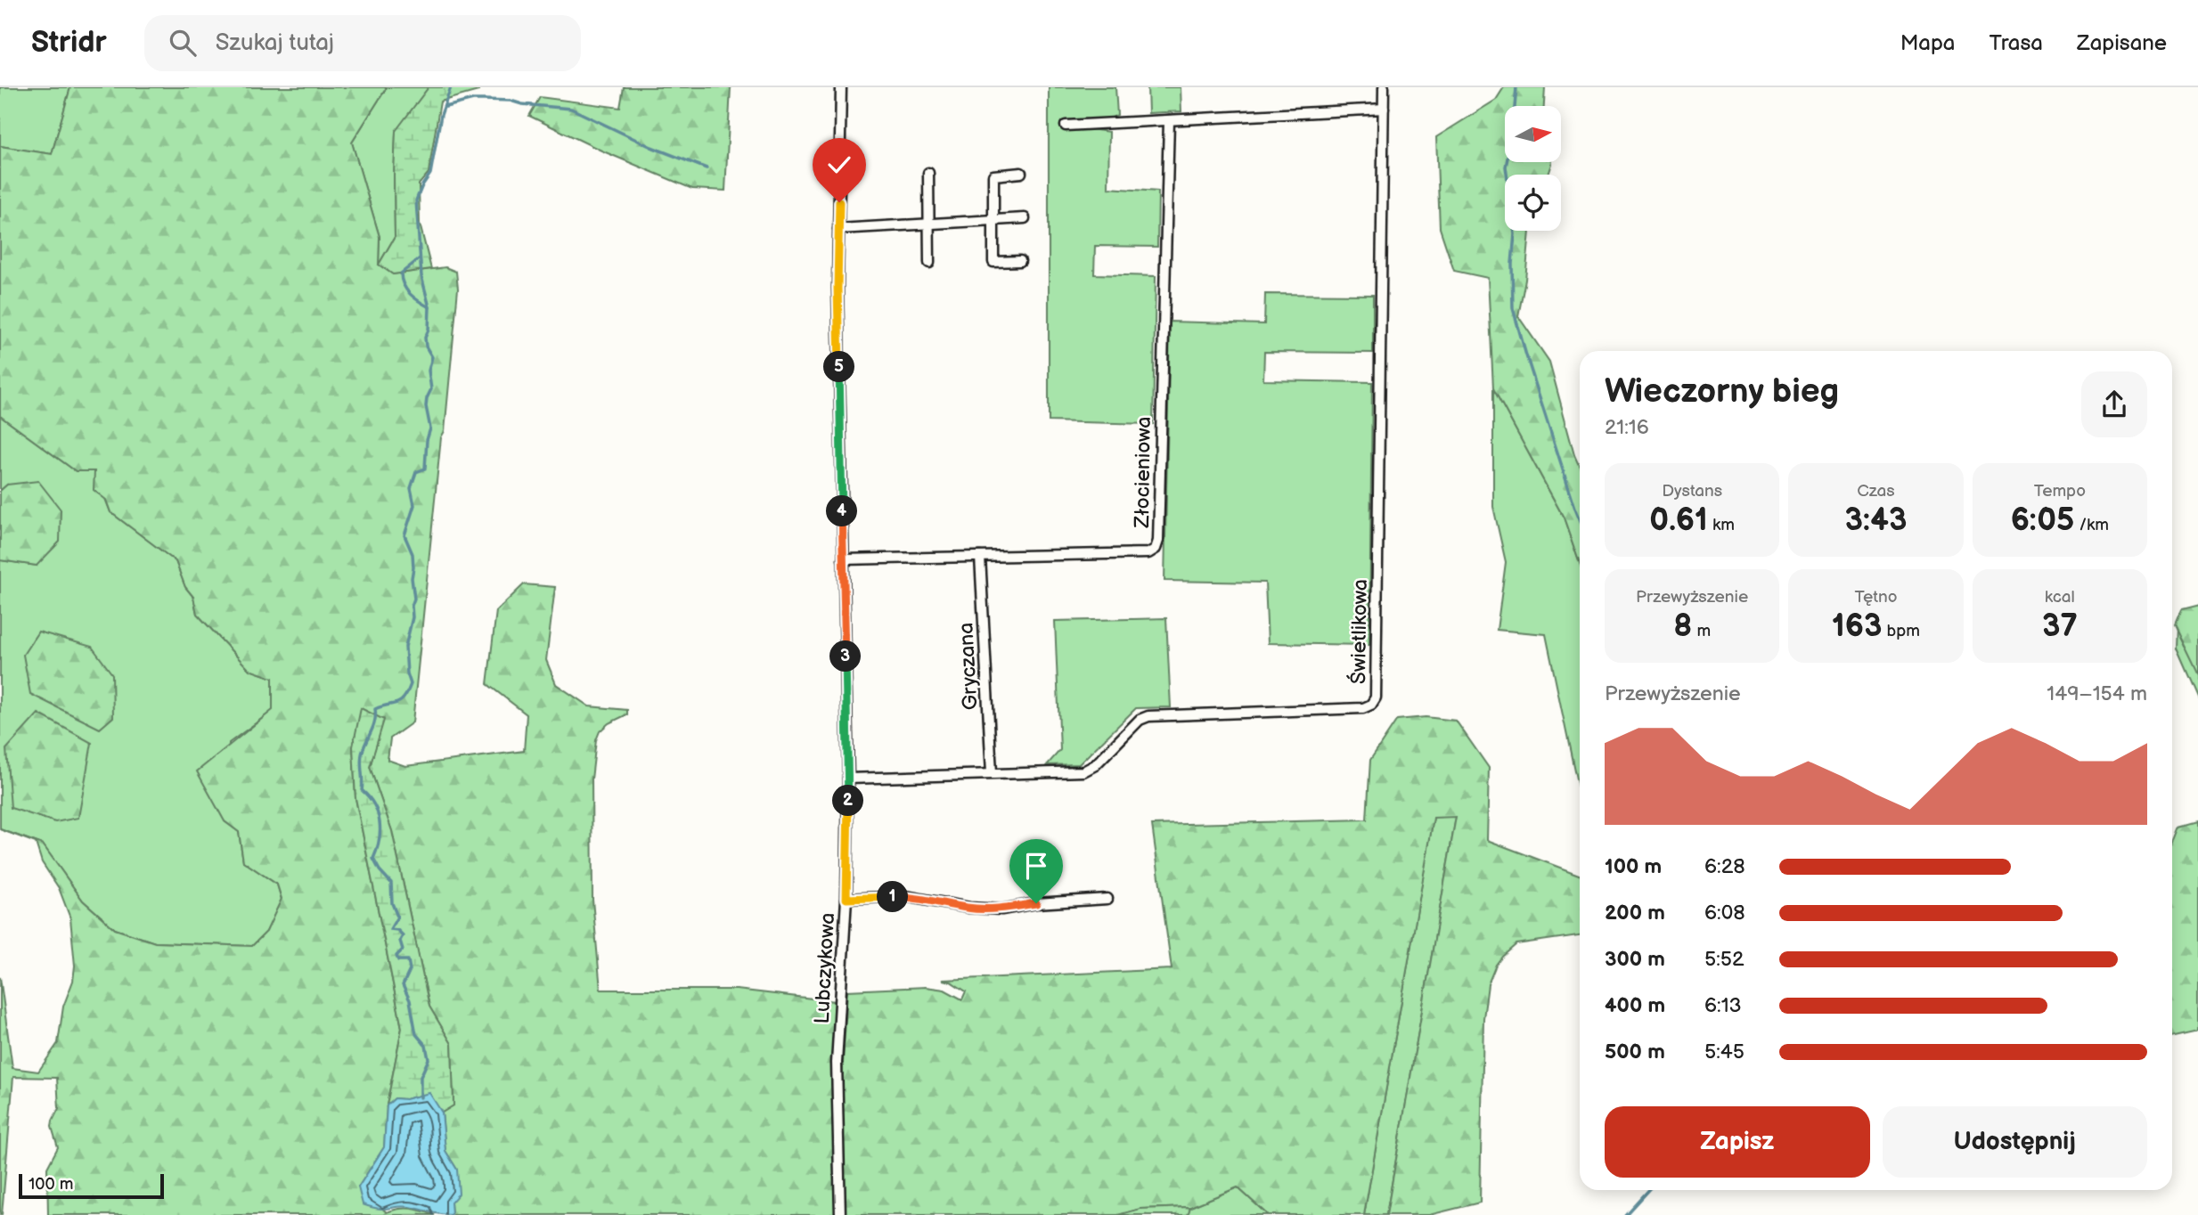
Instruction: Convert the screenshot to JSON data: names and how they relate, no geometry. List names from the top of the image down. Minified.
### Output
{"streets":{"street":["Złocieniowa","Świetlikowa","Gryczana","Lubczykowa"]},"crossings":[["Złocieniowa","Gryczana"],["Złocieniowa","Lubczykowa"],["Świetlikowa","Gryczana"],["Świetlikowa","Lubczykowa"]],"scale_bar":"100 m","north":"right","page":{"header":"Stridr","search":"Szukaj tutaj","nav":["Mapa","Trasa","Zapisane"],"pins":["5","4","3","2","1"],"heading":["Wieczorny bieg","21:16"],"stats":[["Dystans","0.61 km"],["Czas","3:43"],["Tempo","6:05 /km"],["Przewyższenie","8 m"],["Tętno","163 bpm"],["kcal","37"]],"chart":["Przewyższenie","149–154 m"],"list":[{"name":"100 m","note":"6:28"},{"name":"200 m","note":"6:08"},{"name":"300 m","note":"5:52"},{"name":"400 m","note":"6:13"},{"name":"500 m","note":"5:45"}],"buttons":["Zapisz","Udostępnij"],"scale":"100 m"}}
